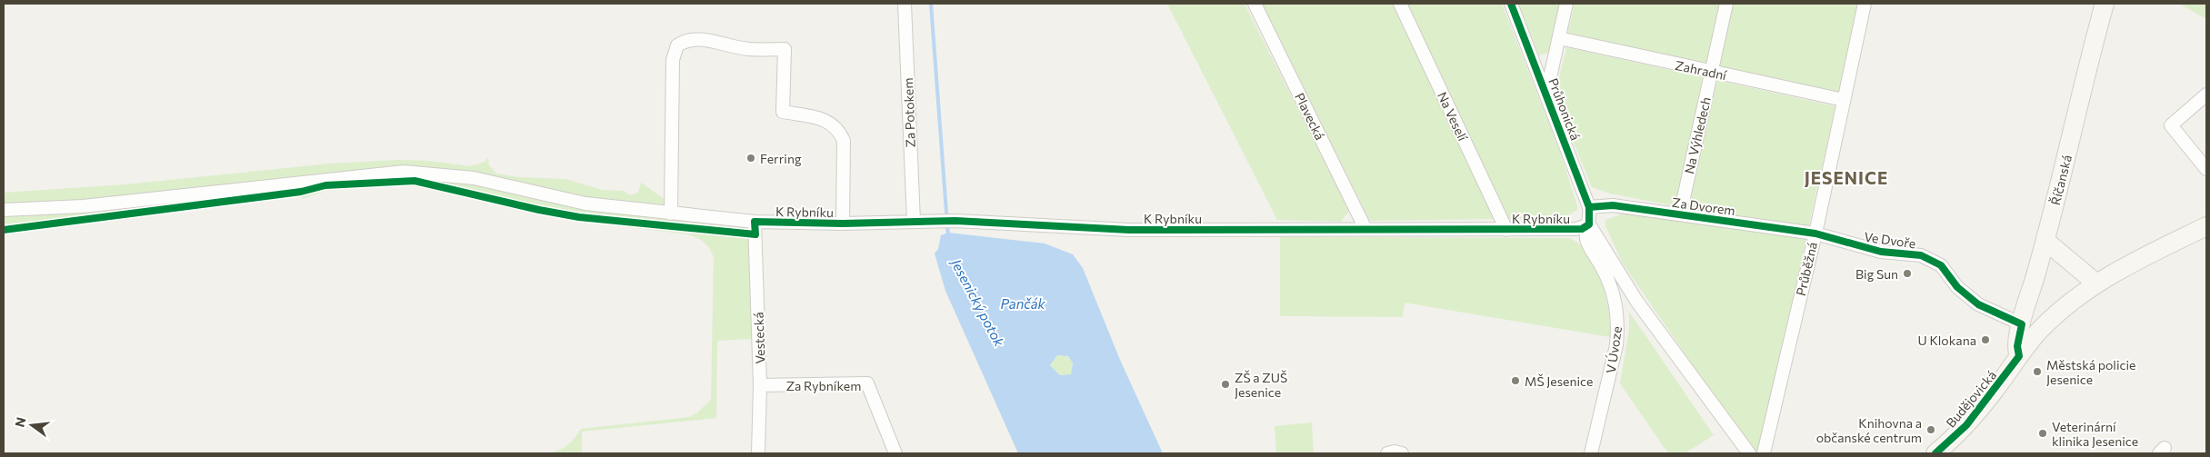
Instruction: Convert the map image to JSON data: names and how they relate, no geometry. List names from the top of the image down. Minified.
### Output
{"streets":{"main road":["Říčanská","Budějovická"],"street":["Zahradní","Průhonická","Za Potokem","Plavecká","Na Veselí","Na Výhledech","Za Dvorem","K Rybníku","Ve Dvoře","Průběžná","Vestecká","V Úvoze","Za Rybníkem"]},"crossings":[["Zahradní","Na Výhledech"],["Zahradní","Průběžná"],["Průhonická","Za Dvorem"],["Průhonická","K Rybníku"],["Průhonická","V Úvoze"],["Za Potokem","K Rybníku"],["Plavecká","K Rybníku"],["Na Veselí","K Rybníku"],["Na Výhledech","Za Dvorem"],["Říčanská","Ve Dvoře"],["Říčanská","Budějovická"],["Za Dvorem","Ve Dvoře"],["Za Dvorem","Průběžná"],["K Rybníku","Vestecká"],["K Rybníku","V Úvoze"],["Ve Dvoře","Průběžná"],["Vestecká","Za Rybníkem"]],"districts":["JESENICE"],"water":["Jesenický potok","Pančák"],"places":["Ferring","Big Sun","U Klokana","Městská policie Jesenice","MŠ Jesenice","ZŠ a ZUŠ Jesenice","Knihovna a občanské centrum","Veterinární klinika Jesenice"],"north":"left"}
